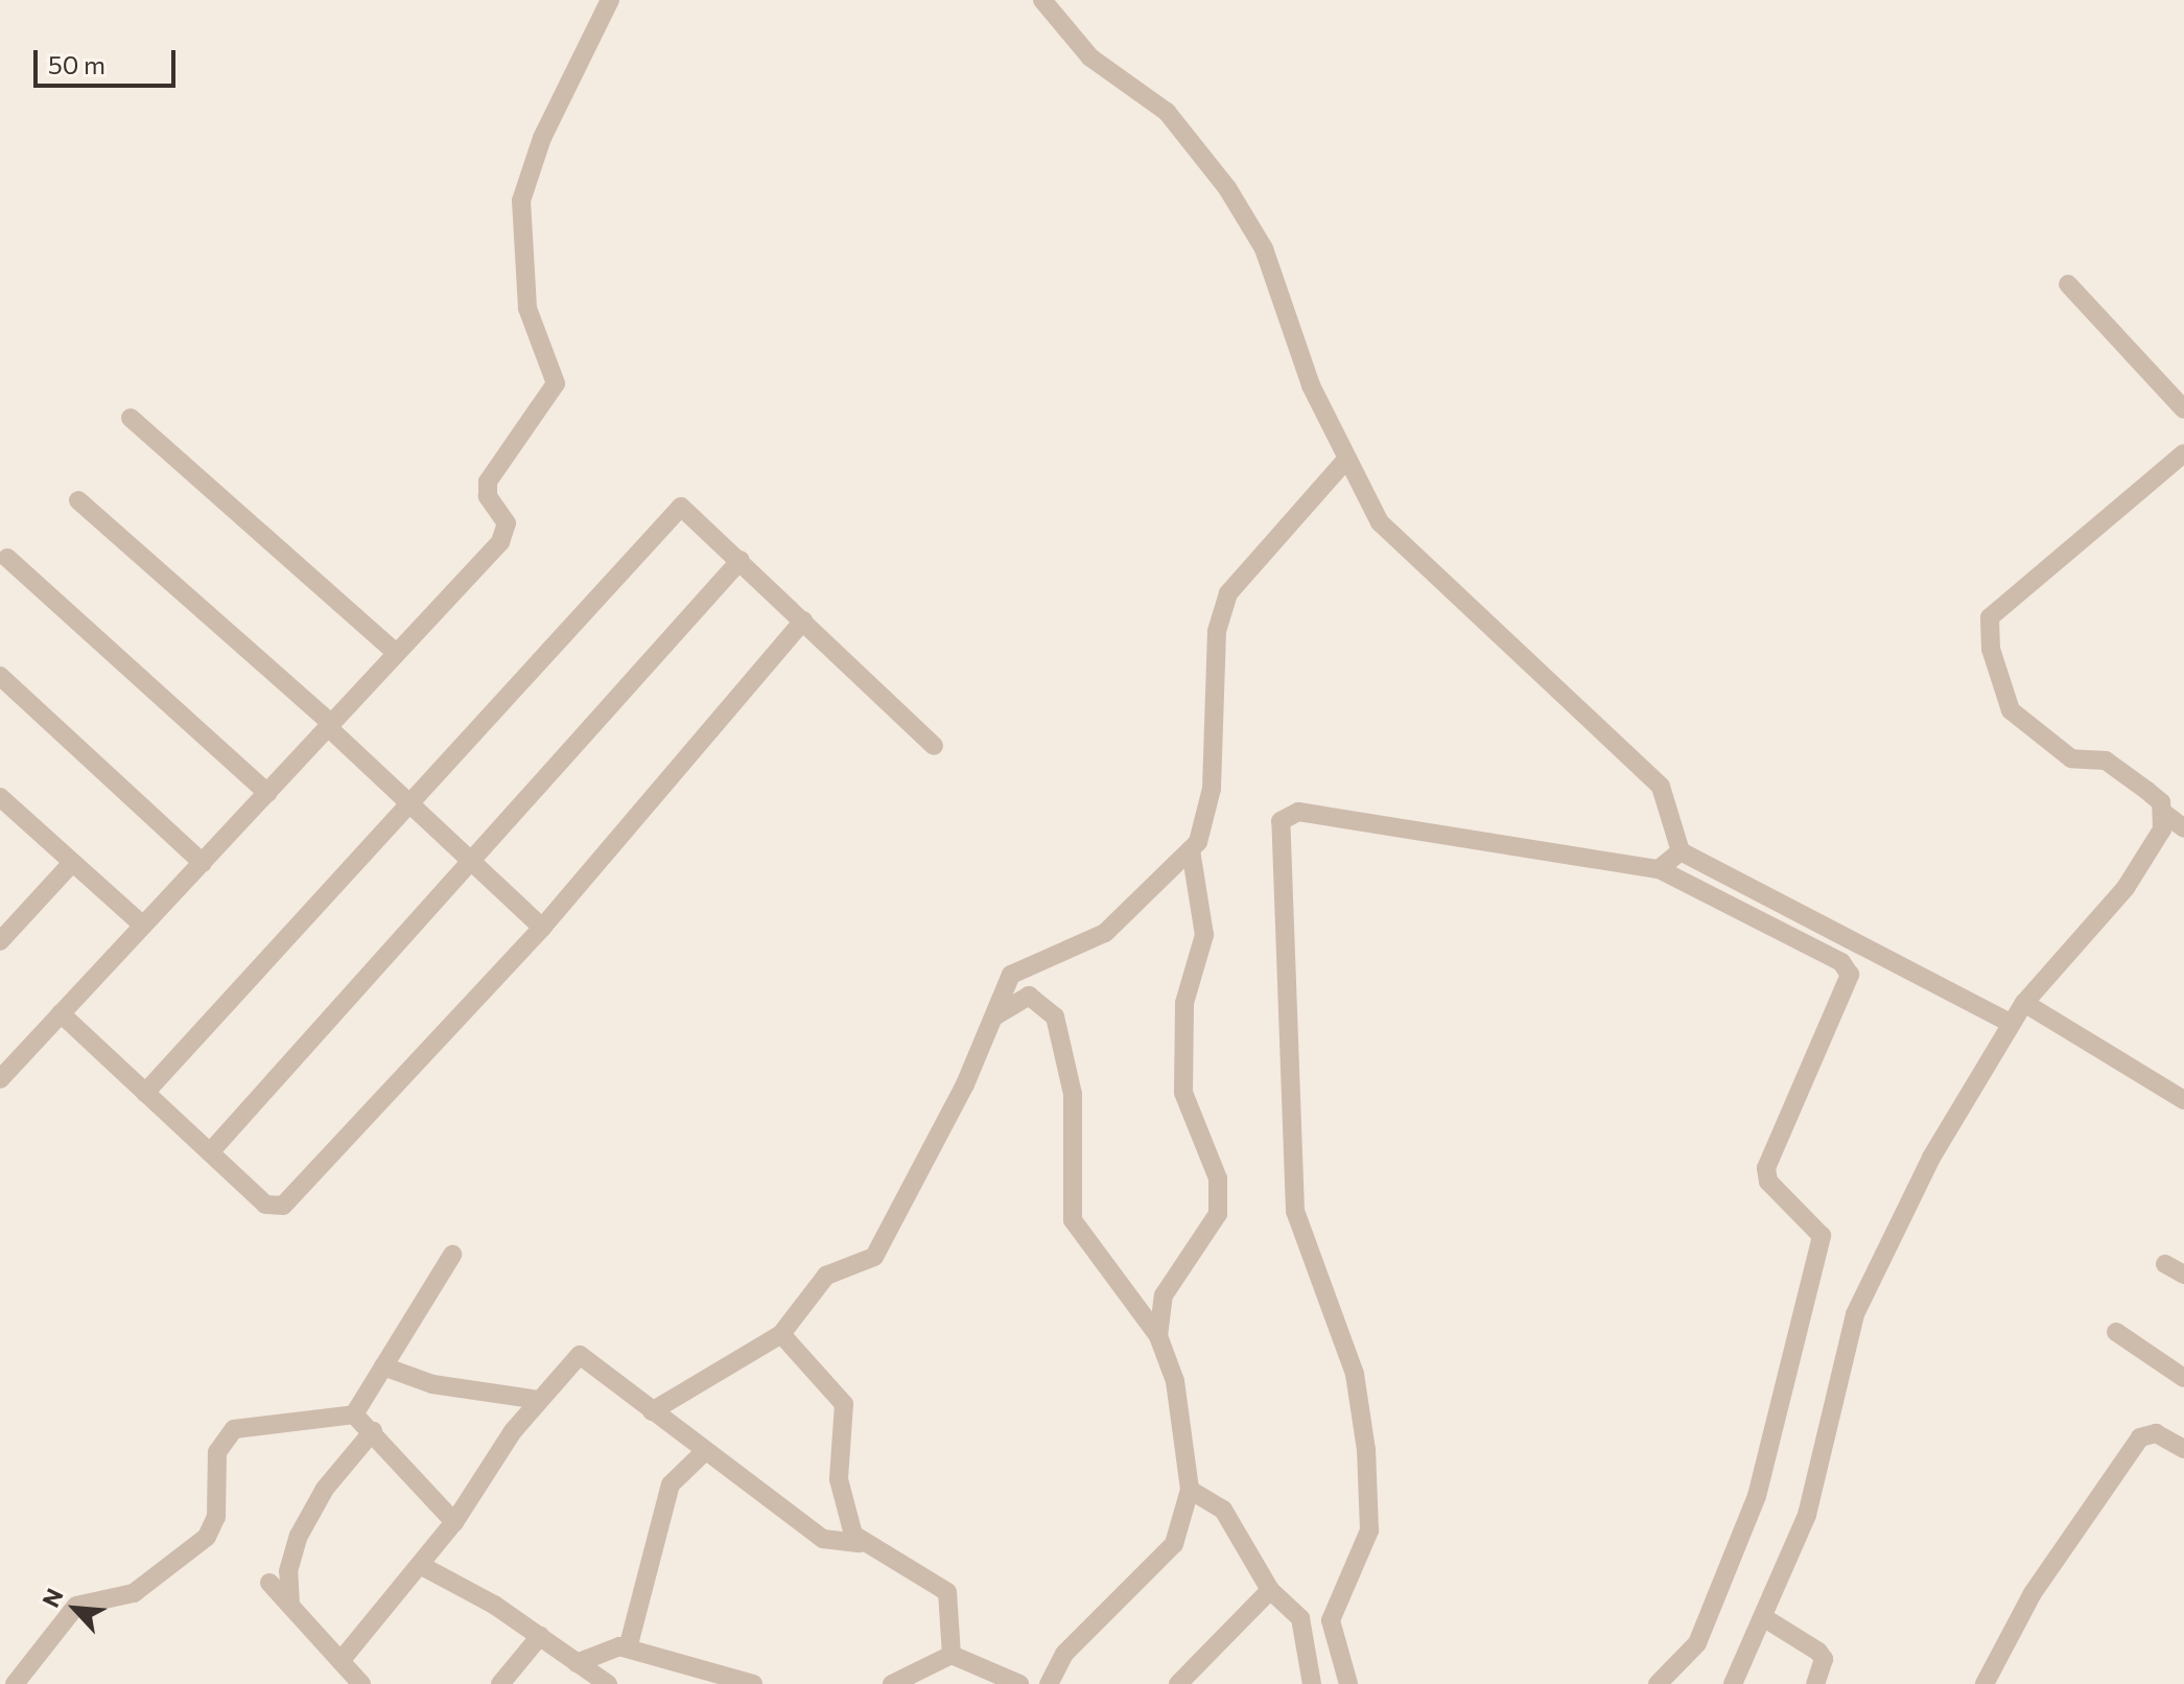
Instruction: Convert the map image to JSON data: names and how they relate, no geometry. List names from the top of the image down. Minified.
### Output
{"scale_bar":"50 m","north":"top left"}
